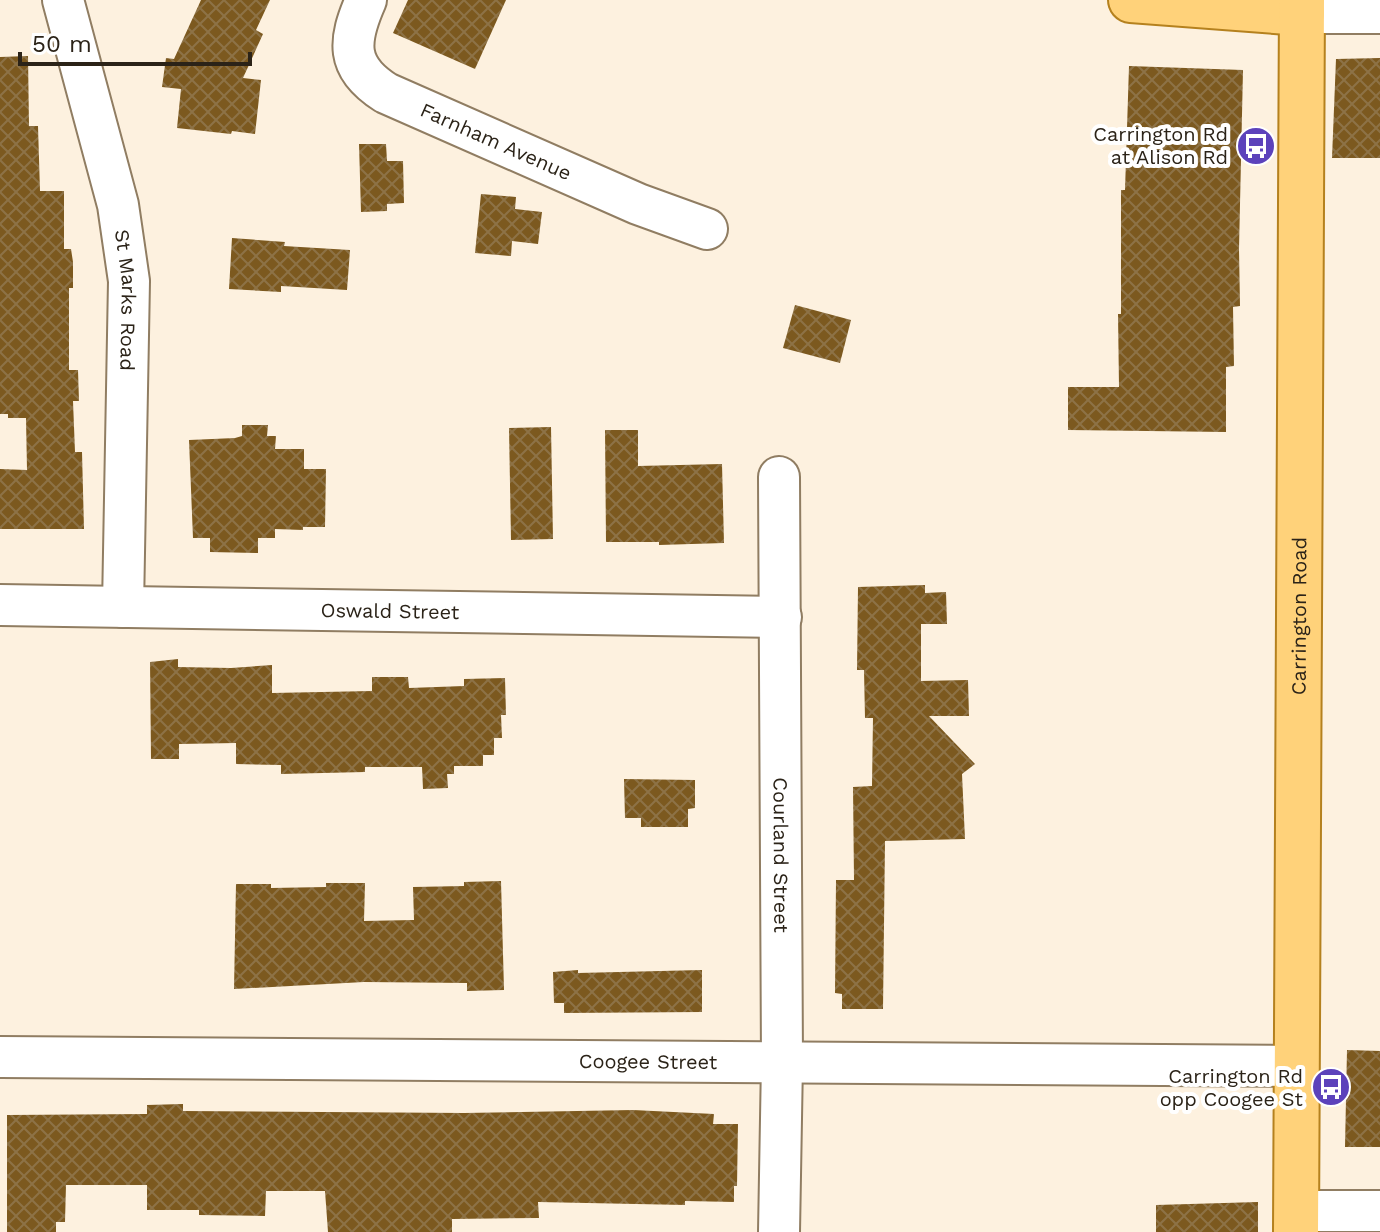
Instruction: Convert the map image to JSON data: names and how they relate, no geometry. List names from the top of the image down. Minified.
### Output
{"streets":{"main road":["Carrington Road"],"street":["Farnham Avenue","St Marks Road","Oswald Street","Courland Street","Coogee Street"]},"crossings":[["St Marks Road","Oswald Street"],["Oswald Street","Courland Street"],["Carrington Road","Coogee Street"],["Courland Street","Coogee Street"]],"places":{"bus stop":["Carrington Rd at Alison Rd","Carrington Rd opp Coogee St"]},"scale_bar":"50 m"}
